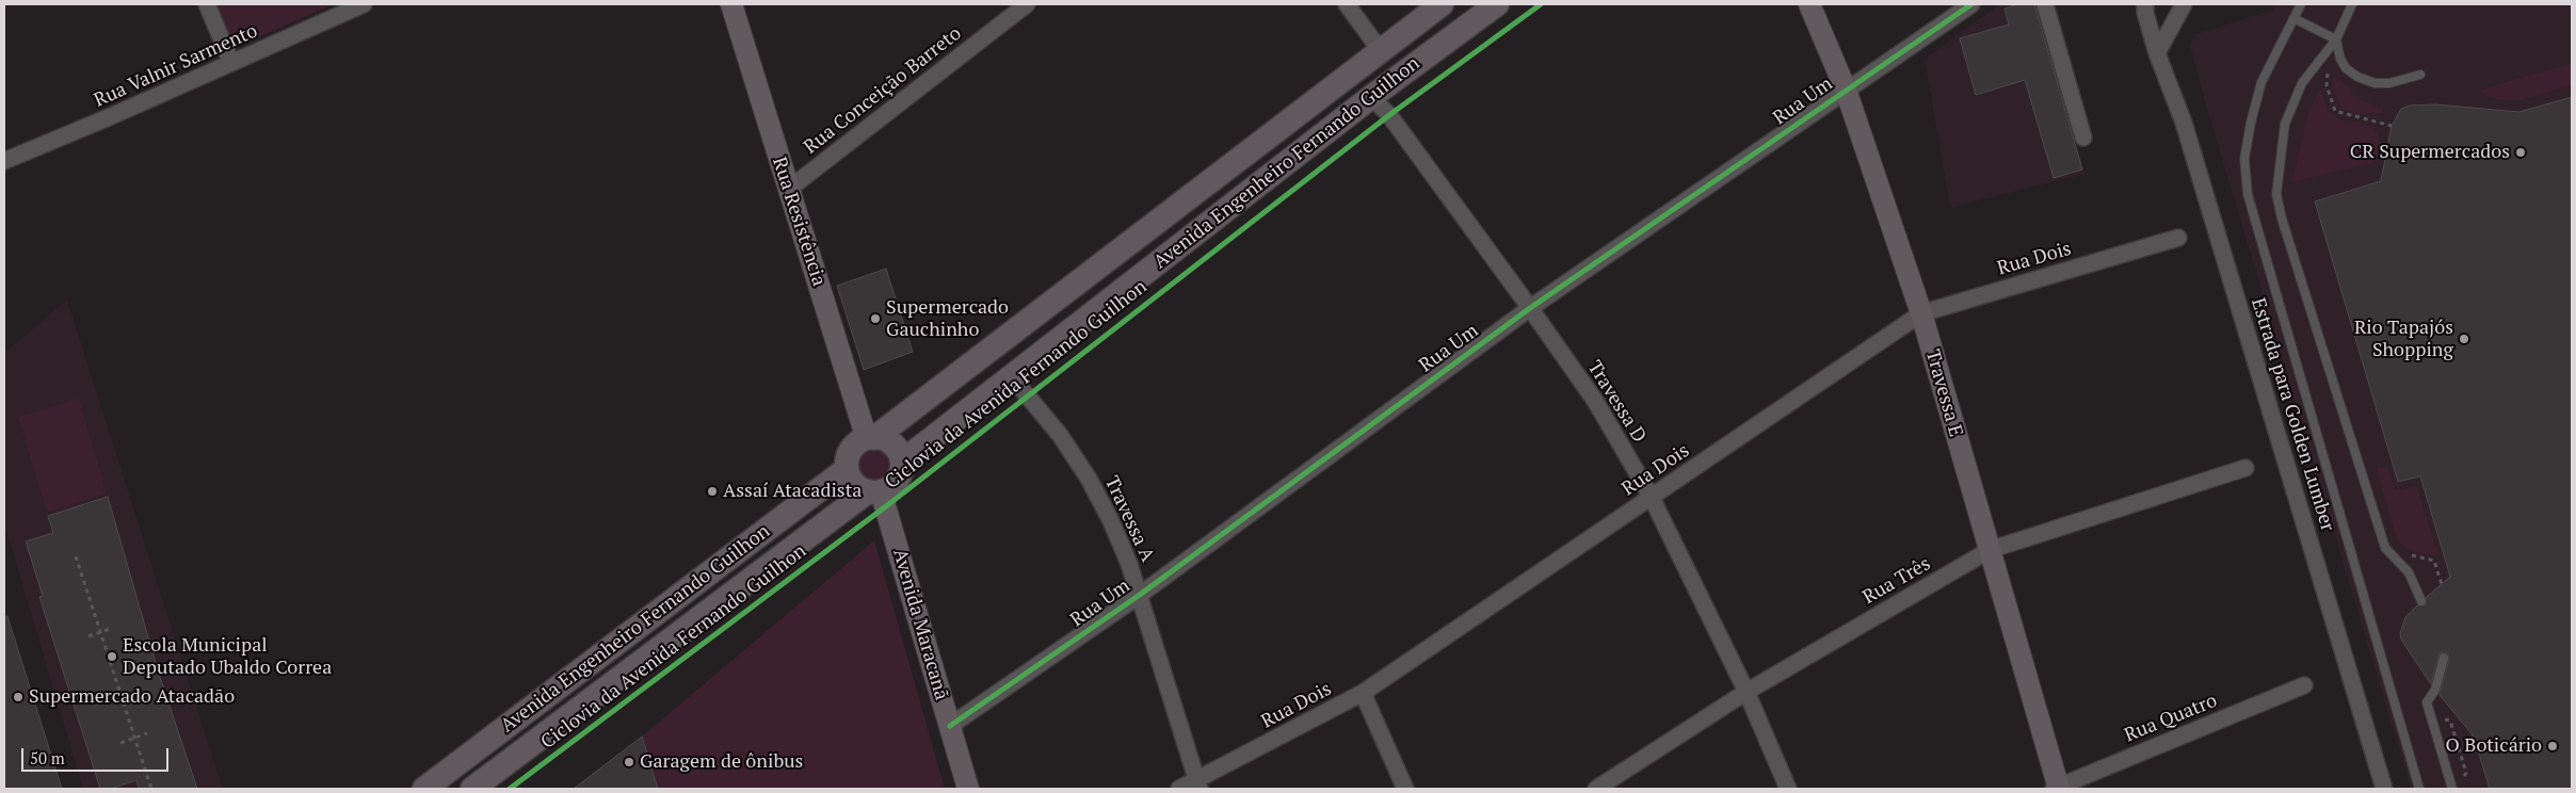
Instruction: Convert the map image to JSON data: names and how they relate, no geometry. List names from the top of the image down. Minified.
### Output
{"streets":{"main road":["Avenida Engenheiro Fernando Guilhon"],"street":["Rua Valnir Sarmento","Rua Conceição Barreto","Rua Um","Rua Resistência","Rua Dois","Travessa E","Travessa D","Estrada para Golden Lumber","Travessa A","Rua Três","Avenida Maracanã","Rua Quatro"],"cycle path":["Ciclovia da Avenida Fernando Guilhon"]},"crossings":[["Rua Conceição Barreto","Rua Resistência"],["Rua Um","Travessa E"],["Rua Um","Travessa D"],["Rua Um","Travessa A"],["Rua Um","Avenida Maracanã"],["Avenida Engenheiro Fernando Guilhon","Rua Resistência"],["Avenida Engenheiro Fernando Guilhon","Travessa D"],["Avenida Engenheiro Fernando Guilhon","Travessa A"],["Avenida Engenheiro Fernando Guilhon","Avenida Maracanã"],["Rua Resistência","Avenida Maracanã"],["Rua Dois","Travessa E"],["Rua Dois","Travessa D"],["Rua Dois","Travessa A"],["Travessa E","Rua Três"],["Travessa E","Rua Quatro"],["Travessa D","Rua Três"]],"places":["CR Supermercados","Supermercado Gauchinho","Rio Tapajós Shopping","Assaí Atacadista","Escola Municipal Deputado Ubaldo Correa","Supermercado Atacadão","O Boticário","Garagem de ônibus"],"scale_bar":"50 m"}
